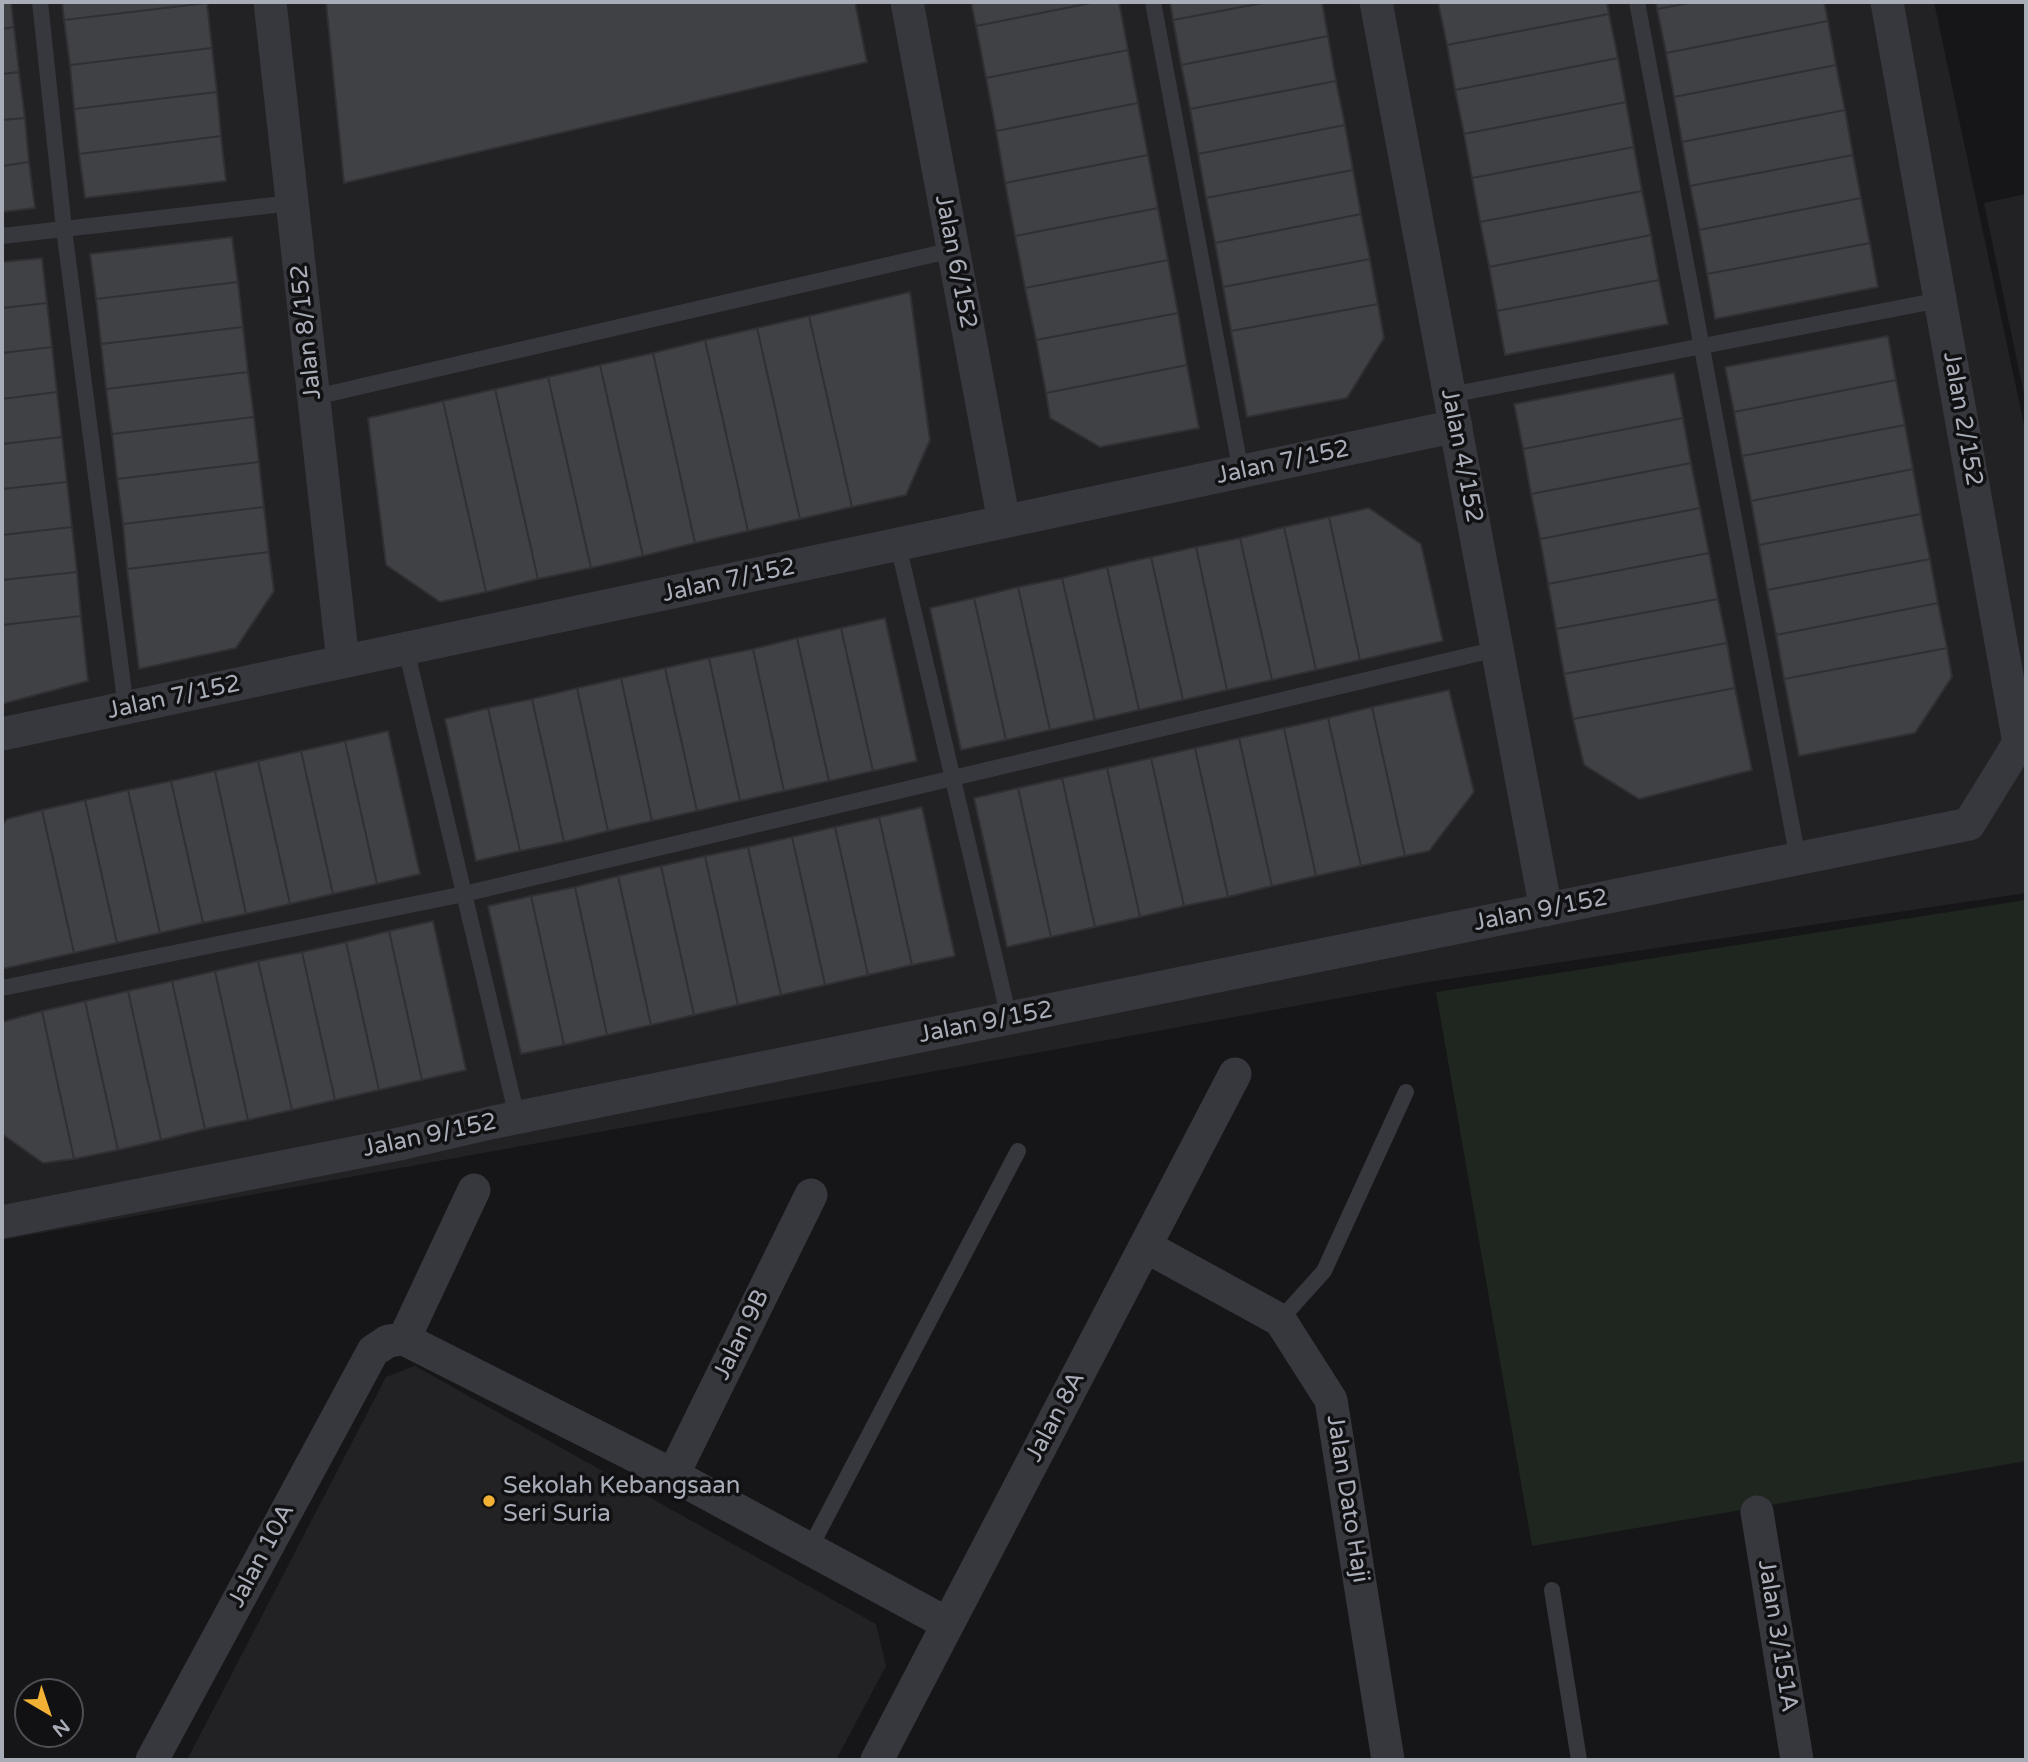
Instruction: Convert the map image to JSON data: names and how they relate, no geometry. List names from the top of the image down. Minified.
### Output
{"streets":{"street":["Jalan 6/152","Jalan 8/152","Jalan 2/152","Jalan 4/152","Jalan 7/152","Jalan 9/152","Jalan 9B","Jalan 8A","Jalan Dato Haji","Jalan 10A","Jalan 3/151A"]},"crossings":[["Jalan 6/152","Jalan 7/152"],["Jalan 8/152","Jalan 7/152"],["Jalan 2/152","Jalan 9/152"],["Jalan 4/152","Jalan 7/152"],["Jalan 4/152","Jalan 9/152"],["Jalan 8A","Jalan Dato Haji"]],"places":["Sekolah Kebangsaan Seri Suria"],"north":"bottom right"}
